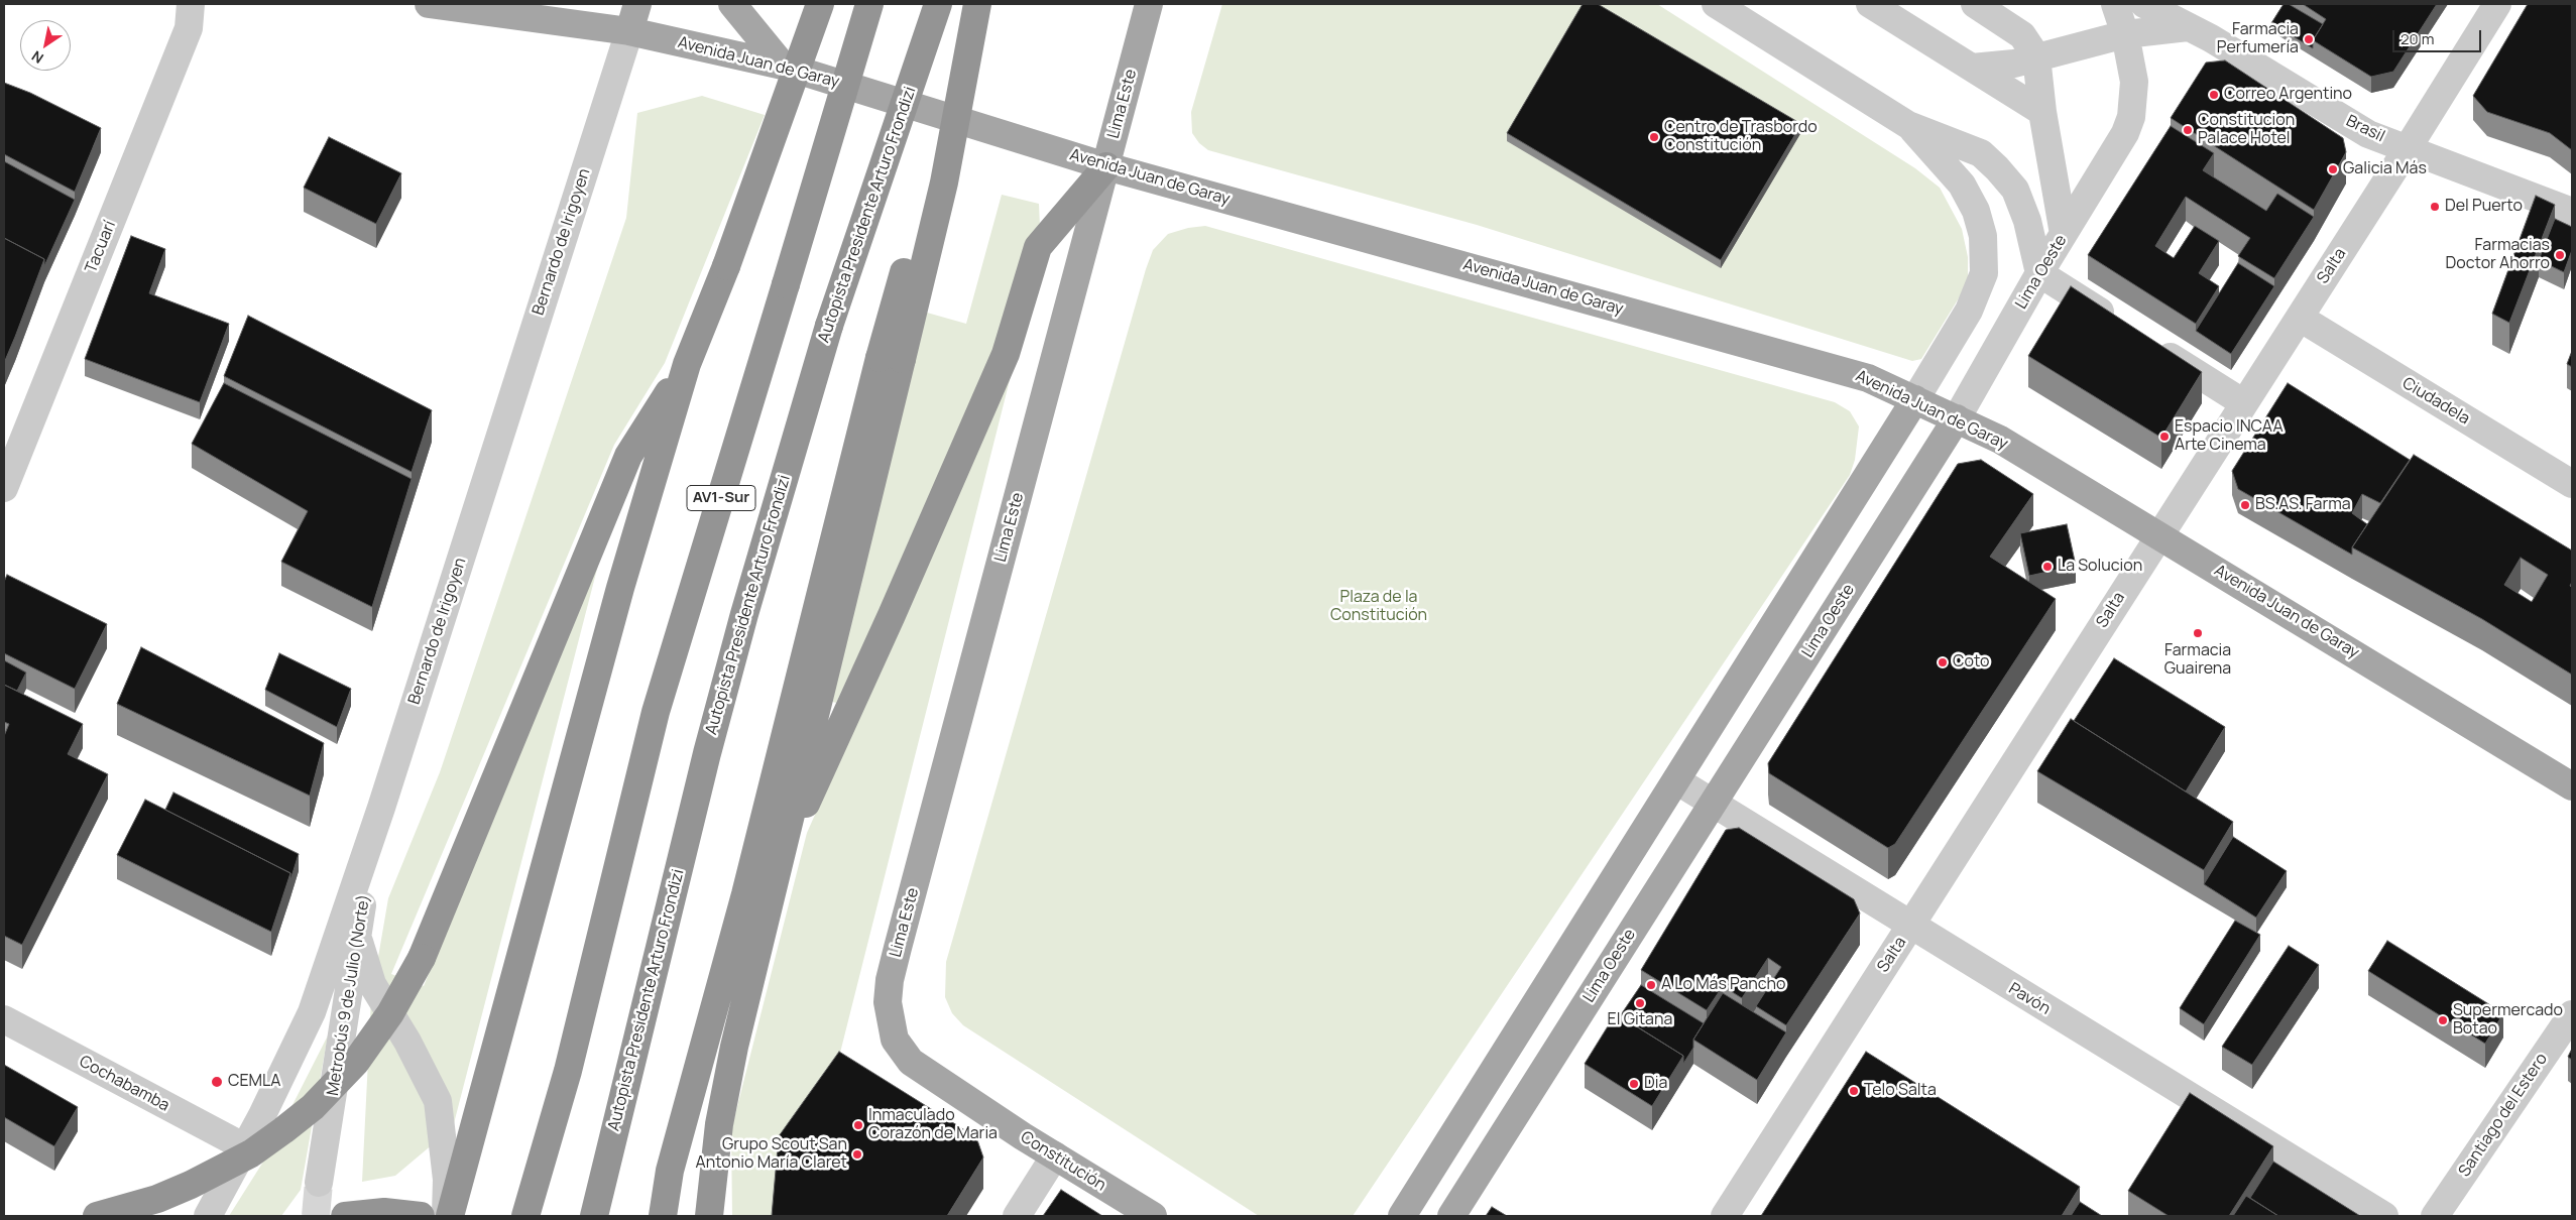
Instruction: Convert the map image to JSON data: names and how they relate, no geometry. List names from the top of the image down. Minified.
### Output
{"streets":{"highway":["Autopista Presidente Arturo Frondizi","AV1-Sur"],"main road":["Avenida Juan de Garay","Lima Este","Lima Oeste","Constitución"],"street":["Brasil","Bernardo de Irigoyen","Tacuarí","Salta","Ciudadela","Metrobús 9 de Julio (Norte)","Pavón","Cochabamba","Santiago del Estero"]},"crossings":[["Avenida Juan de Garay","Lima Este"],["Avenida Juan de Garay","Bernardo de Irigoyen"],["Avenida Juan de Garay","Salta"],["Avenida Juan de Garay","Lima Oeste"],["Lima Este","Constitución"],["Brasil","Salta"],["Bernardo de Irigoyen","Metrobús 9 de Julio (Norte)"],["Bernardo de Irigoyen","Cochabamba"],["Salta","Ciudadela"],["Salta","Pavón"],["Lima Oeste","Pavón"]],"parks":["Plaza de la Constitución"],"places":["Farmacia Perfumería","Correo Argentino","Constitucion Palace Hotel","Centro de Trasbordo Constitución","Galicia Más","Del Puerto","Farmacias Doctor Ahorro","Espacio INCAA Arte Cinema","BS.AS. Farma","La Solucion","Farmacia Guairena","Coto","A Lo Más Pancho","El Gitana","Supermercado Botao","CEMLA","Dia","Telo Salta","Inmaculado Corazón de Maria","Grupo Scout San Antonio María Claret"],"scale_bar":"20 m","north":"bottom left"}
